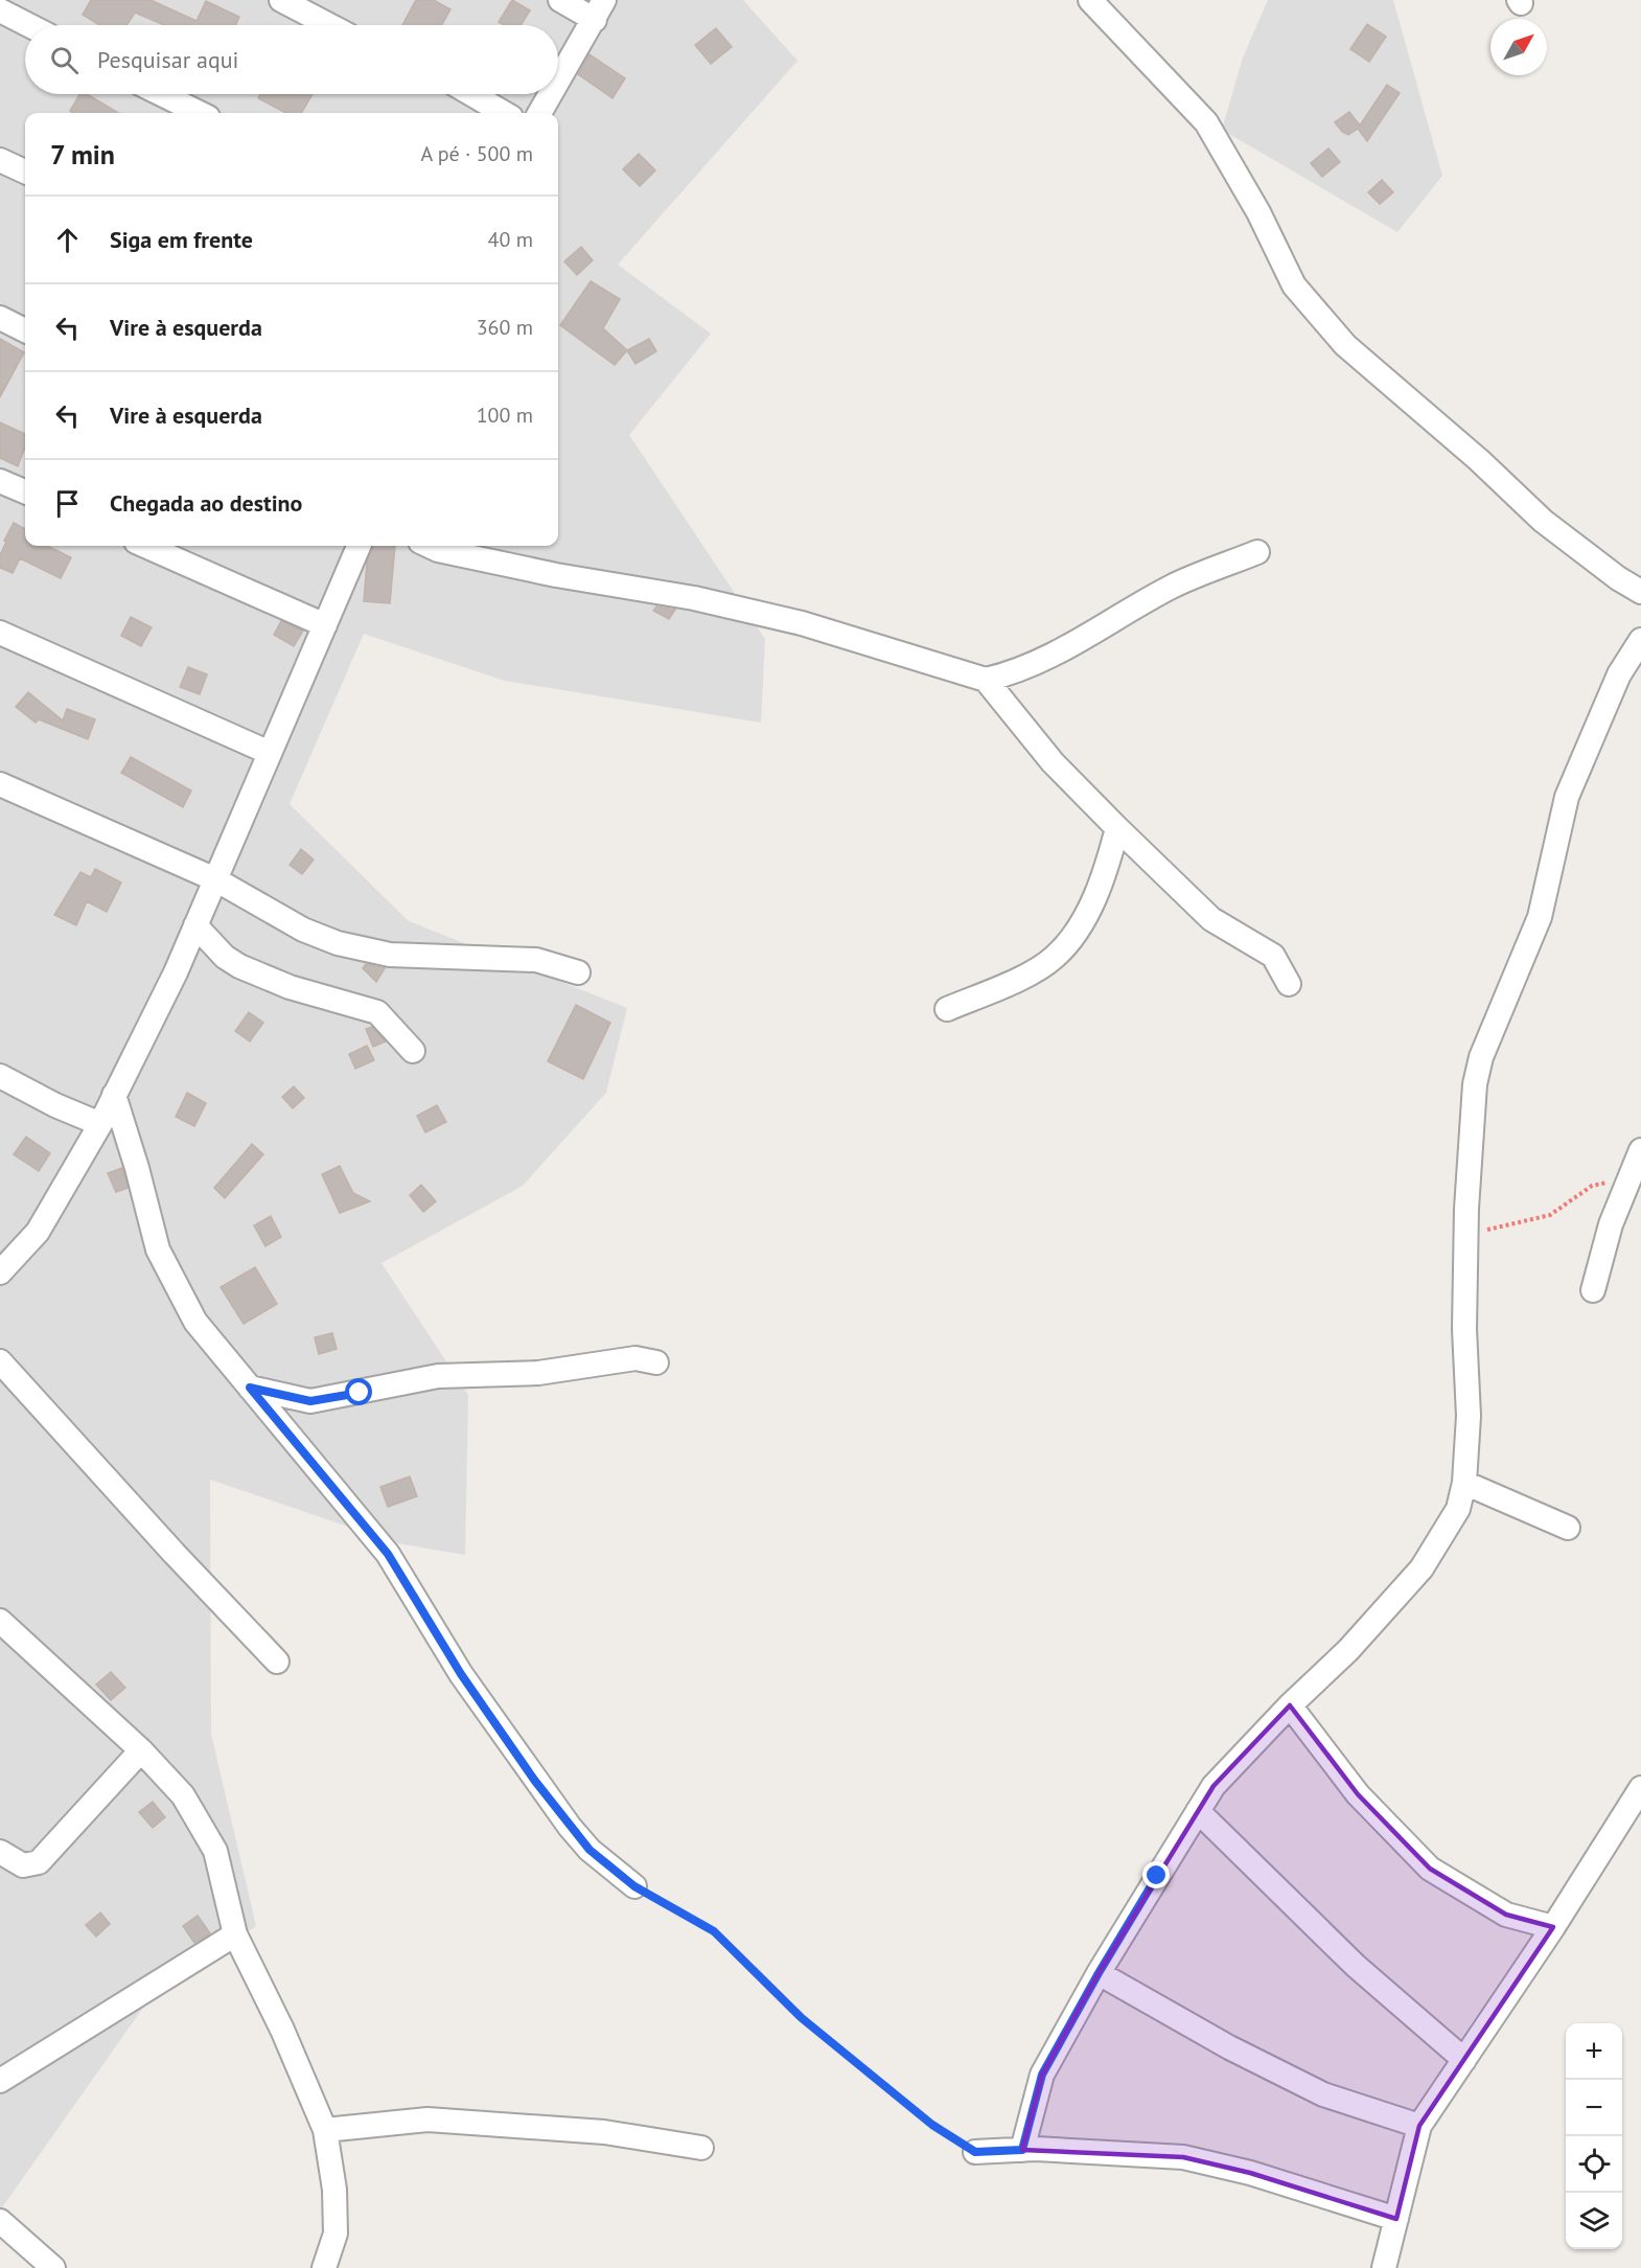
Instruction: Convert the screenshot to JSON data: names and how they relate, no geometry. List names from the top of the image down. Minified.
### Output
{"north":"top right","page":{"search":"Pesquisar aqui","heading":["7 min","A pé · 500 m"],"list":[["Siga em frente","40 m"],["Vire à esquerda","360 m"],["Vire à esquerda","100 m"],"Chegada ao destino"],"map_buttons":["+","−"]}}
